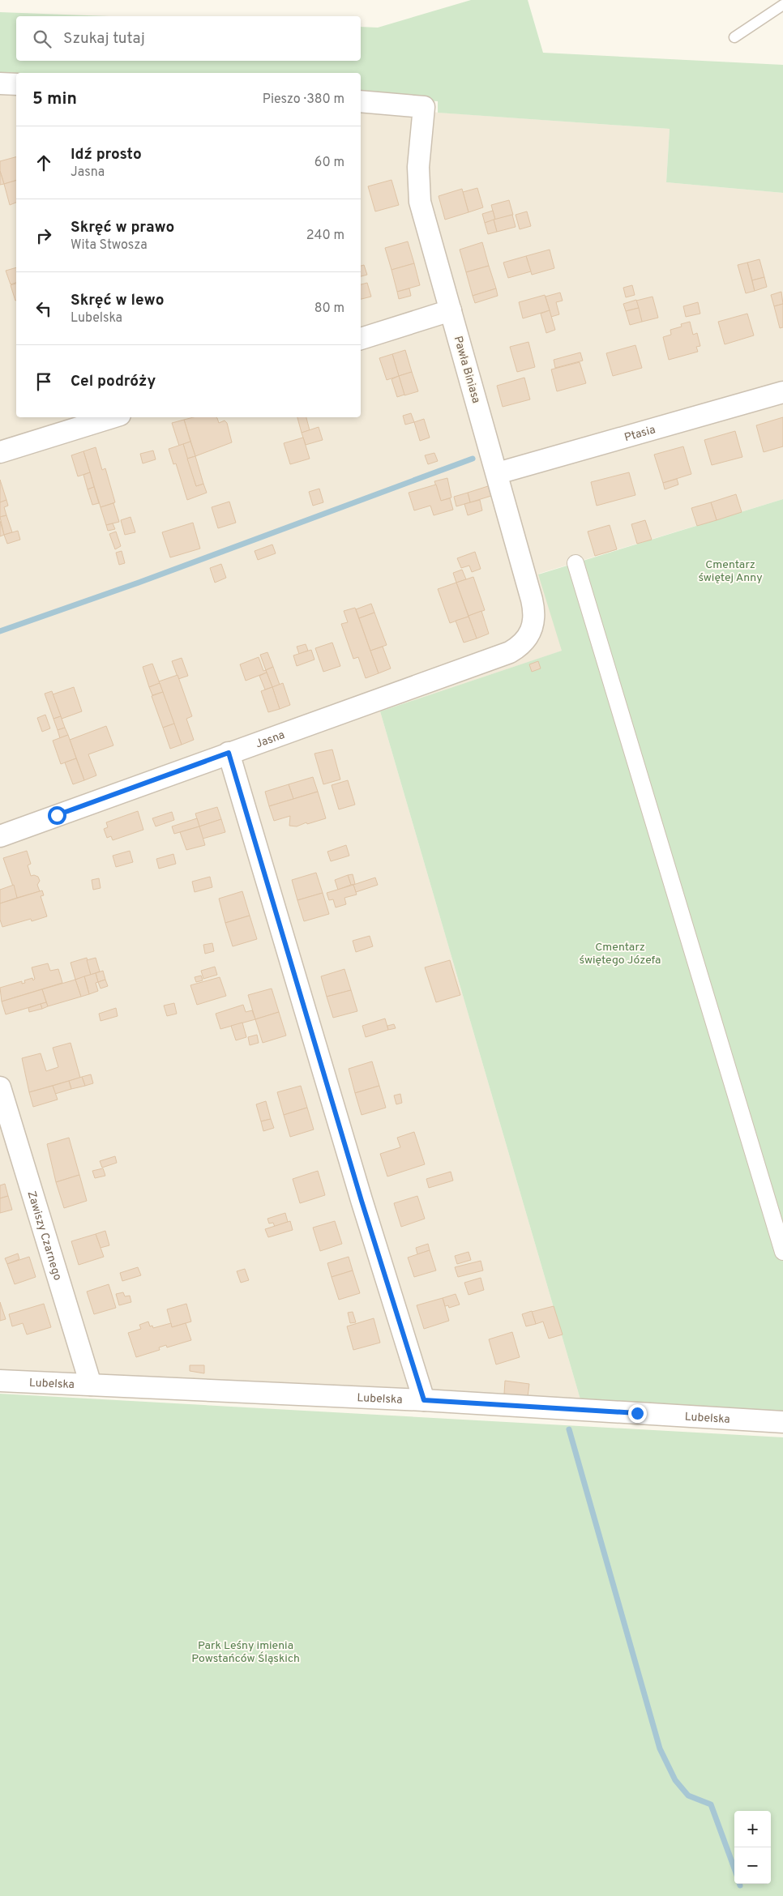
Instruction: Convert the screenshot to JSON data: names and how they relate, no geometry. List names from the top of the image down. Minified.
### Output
{"streets":{"street":["Pawła Biniasa","Ptasia","Jasna","Zawiszy Czarnego","Lubelska"]},"crossings":[["Pawła Biniasa","Ptasia"],["Pawła Biniasa","Jasna"],["Zawiszy Czarnego","Lubelska"]],"parks":["Cmentarz świętej Anny","Cmentarz świętego Józefa","Park Leśny imienia Powstańców Śląskich"],"page":{"search":"Szukaj tutaj","heading":["5 min","Pieszo · 380 m"],"list":[["Idź prosto","Jasna","60 m"],["Skręć w prawo","Wita Stwosza","240 m"],["Skręć w lewo","Lubelska","80 m"],"Cel podróży"],"map_buttons":["+","−"]}}
